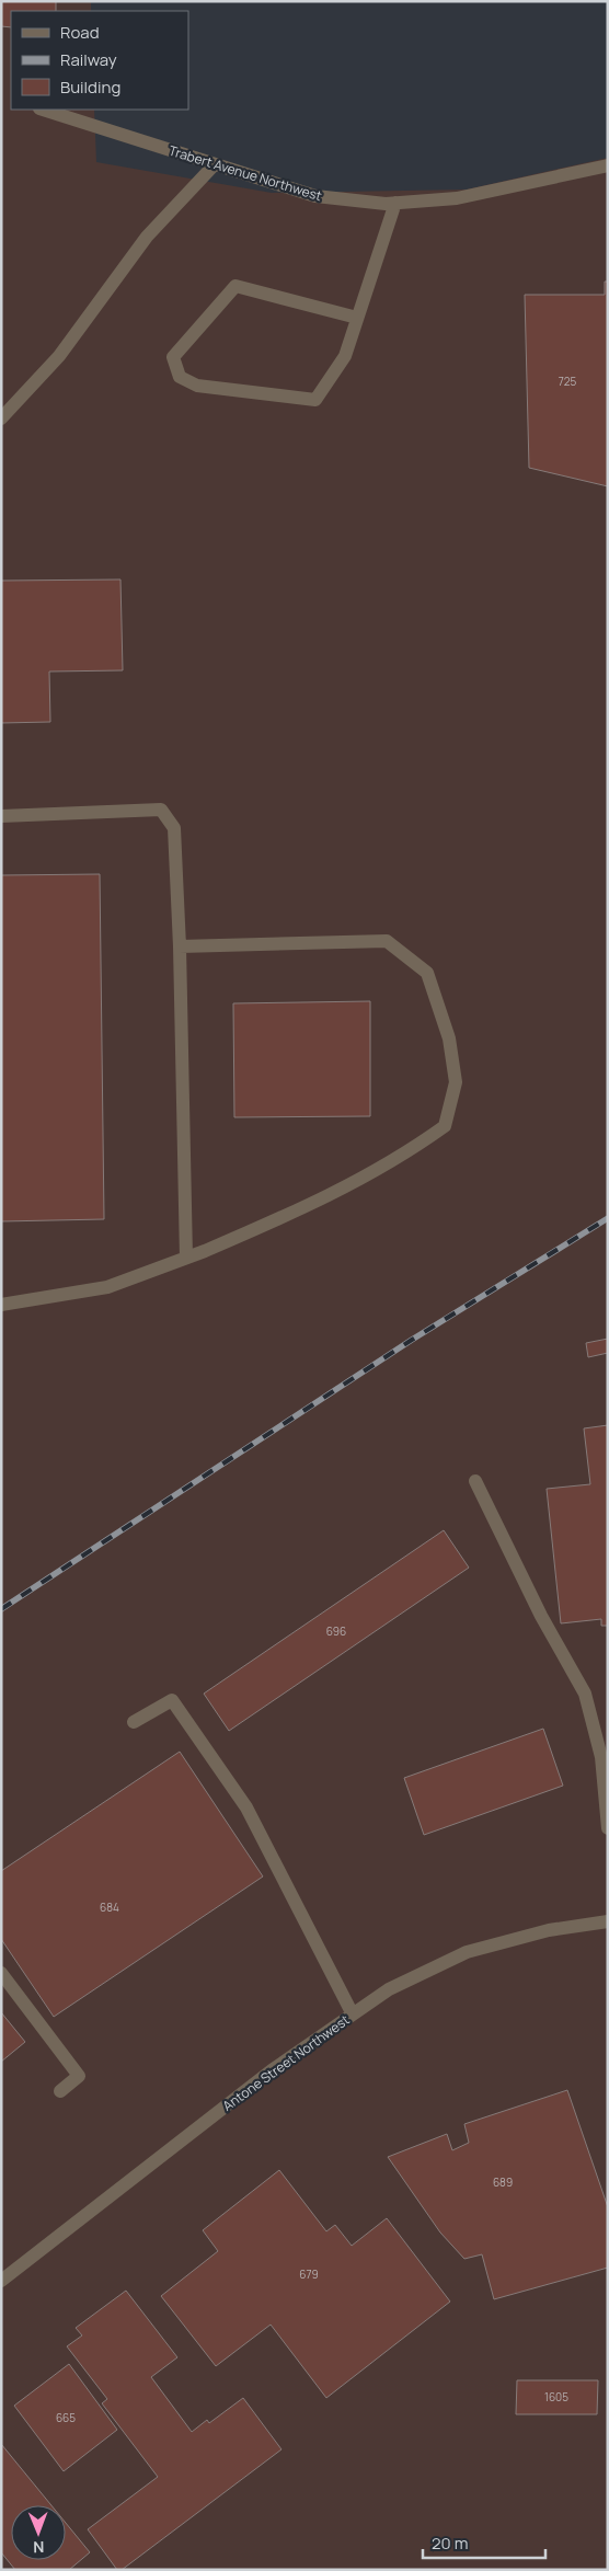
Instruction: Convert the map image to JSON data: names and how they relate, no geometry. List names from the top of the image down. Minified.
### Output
{"streets":{"street":["Trabert Avenue Northwest","Antone Street Northwest"]},"house_numbers":["725","696","684","689","679","1605","665"],"legend":["Road","Railway","Building"],"scale_bar":"20 m","north":"bottom"}
